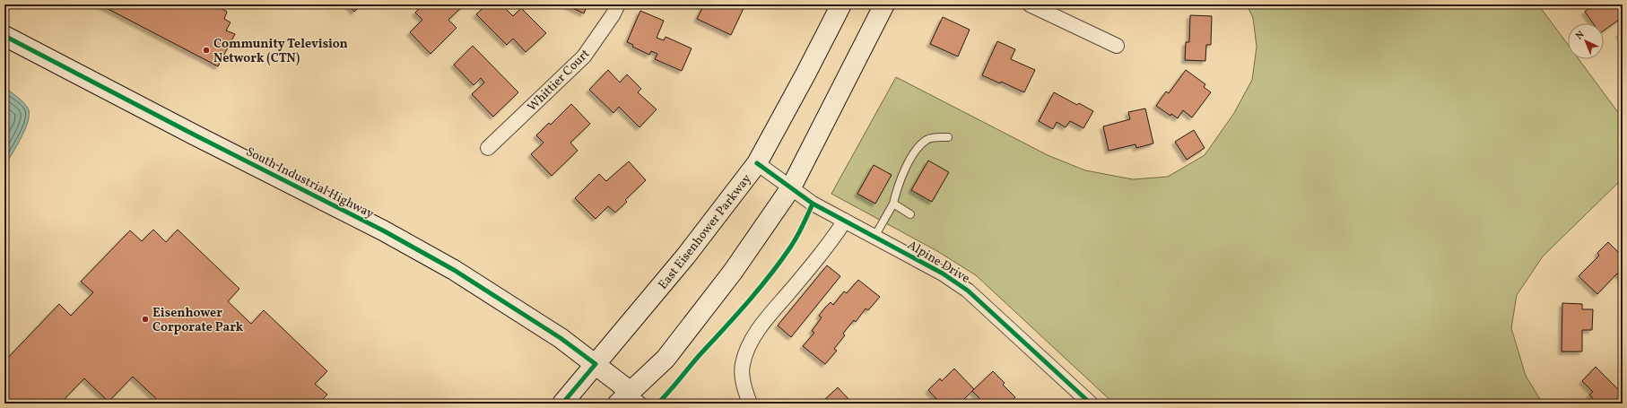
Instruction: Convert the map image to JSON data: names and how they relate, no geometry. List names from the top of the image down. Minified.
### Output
{"streets":{"main road":["South Industrial Highway","East Eisenhower Parkway"],"street":["Whittier Court","Alpine Drive"]},"crossings":[["South Industrial Highway","East Eisenhower Parkway"],["East Eisenhower Parkway","Alpine Drive"]],"places":["Community Television Network (CTN)","Eisenhower Corporate Park"],"north":"top left"}
